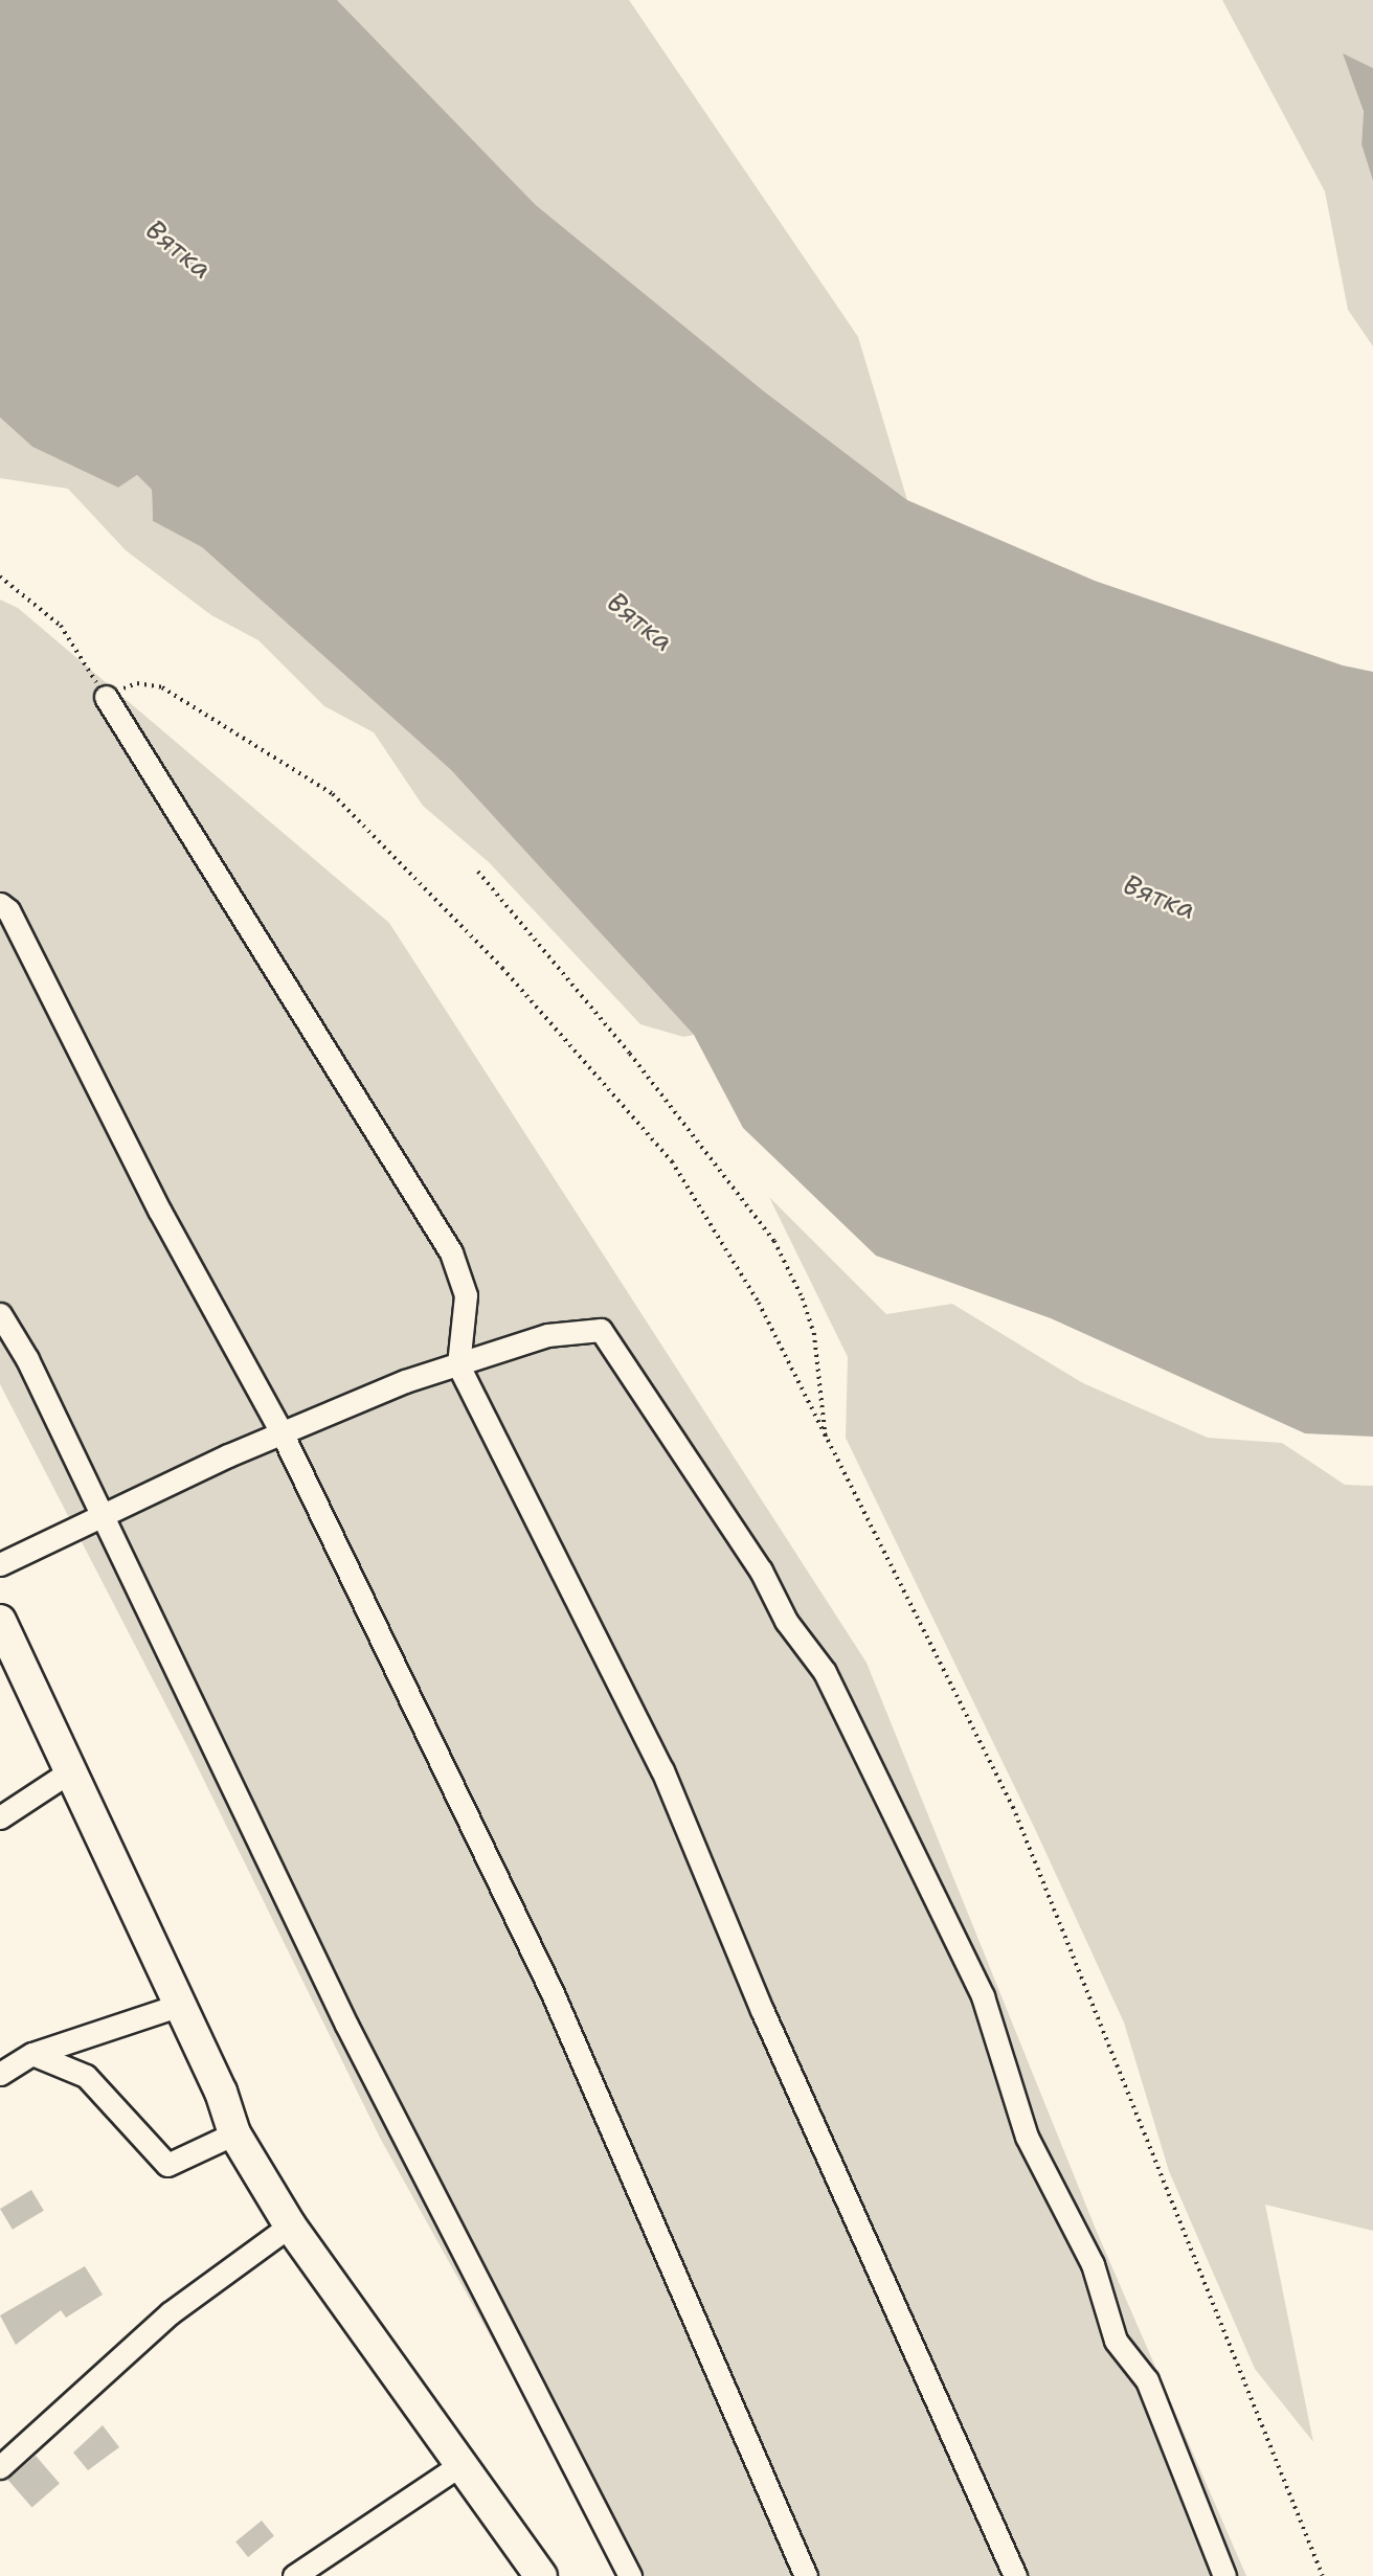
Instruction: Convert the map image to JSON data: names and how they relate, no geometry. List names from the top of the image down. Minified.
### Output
{"water":["Вятка"]}
